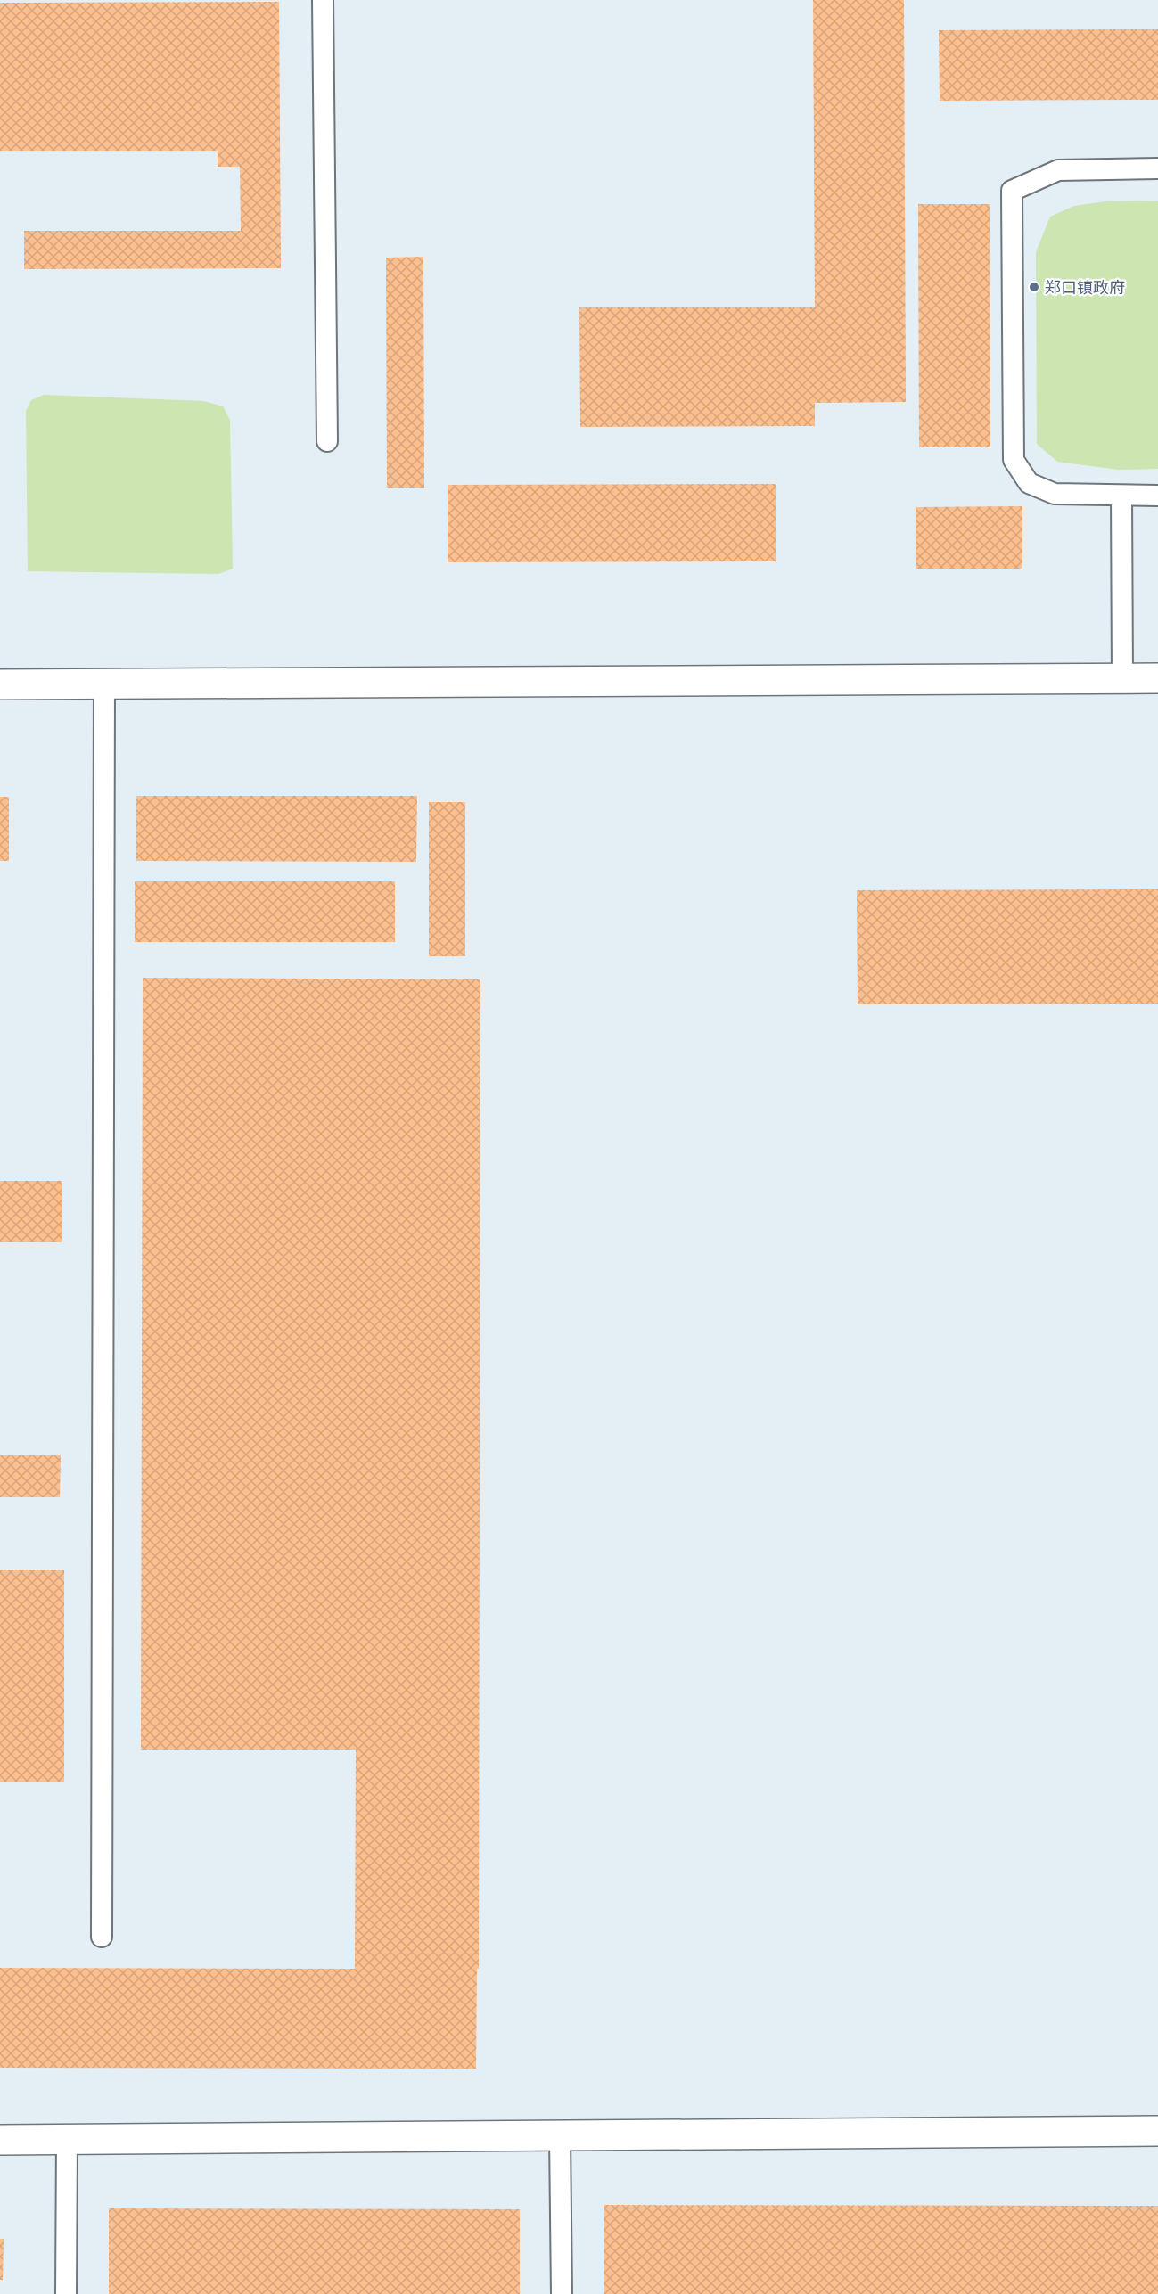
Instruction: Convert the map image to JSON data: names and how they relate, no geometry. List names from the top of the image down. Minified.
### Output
{"places":["郑口镇政府"]}
